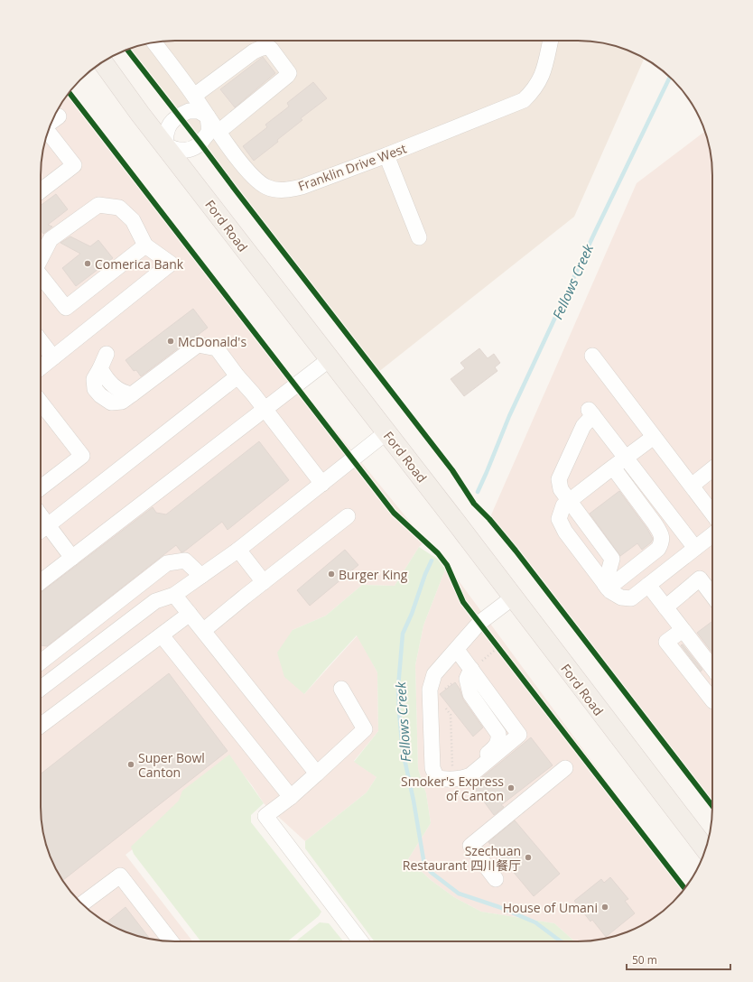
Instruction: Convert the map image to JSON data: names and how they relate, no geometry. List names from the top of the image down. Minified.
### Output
{"streets":{"main road":["Ford Road"],"street":["Franklin Drive West"]},"crossings":[["Franklin Drive West","Ford Road"]],"water":["Fellows Creek"],"places":["Comerica Bank","McDonald's","Burger King","Super Bowl Canton","Smoker's Express of Canton","Szechuan Restaurant 四川餐厅","House of Umani"],"scale_bar":"50 m"}
